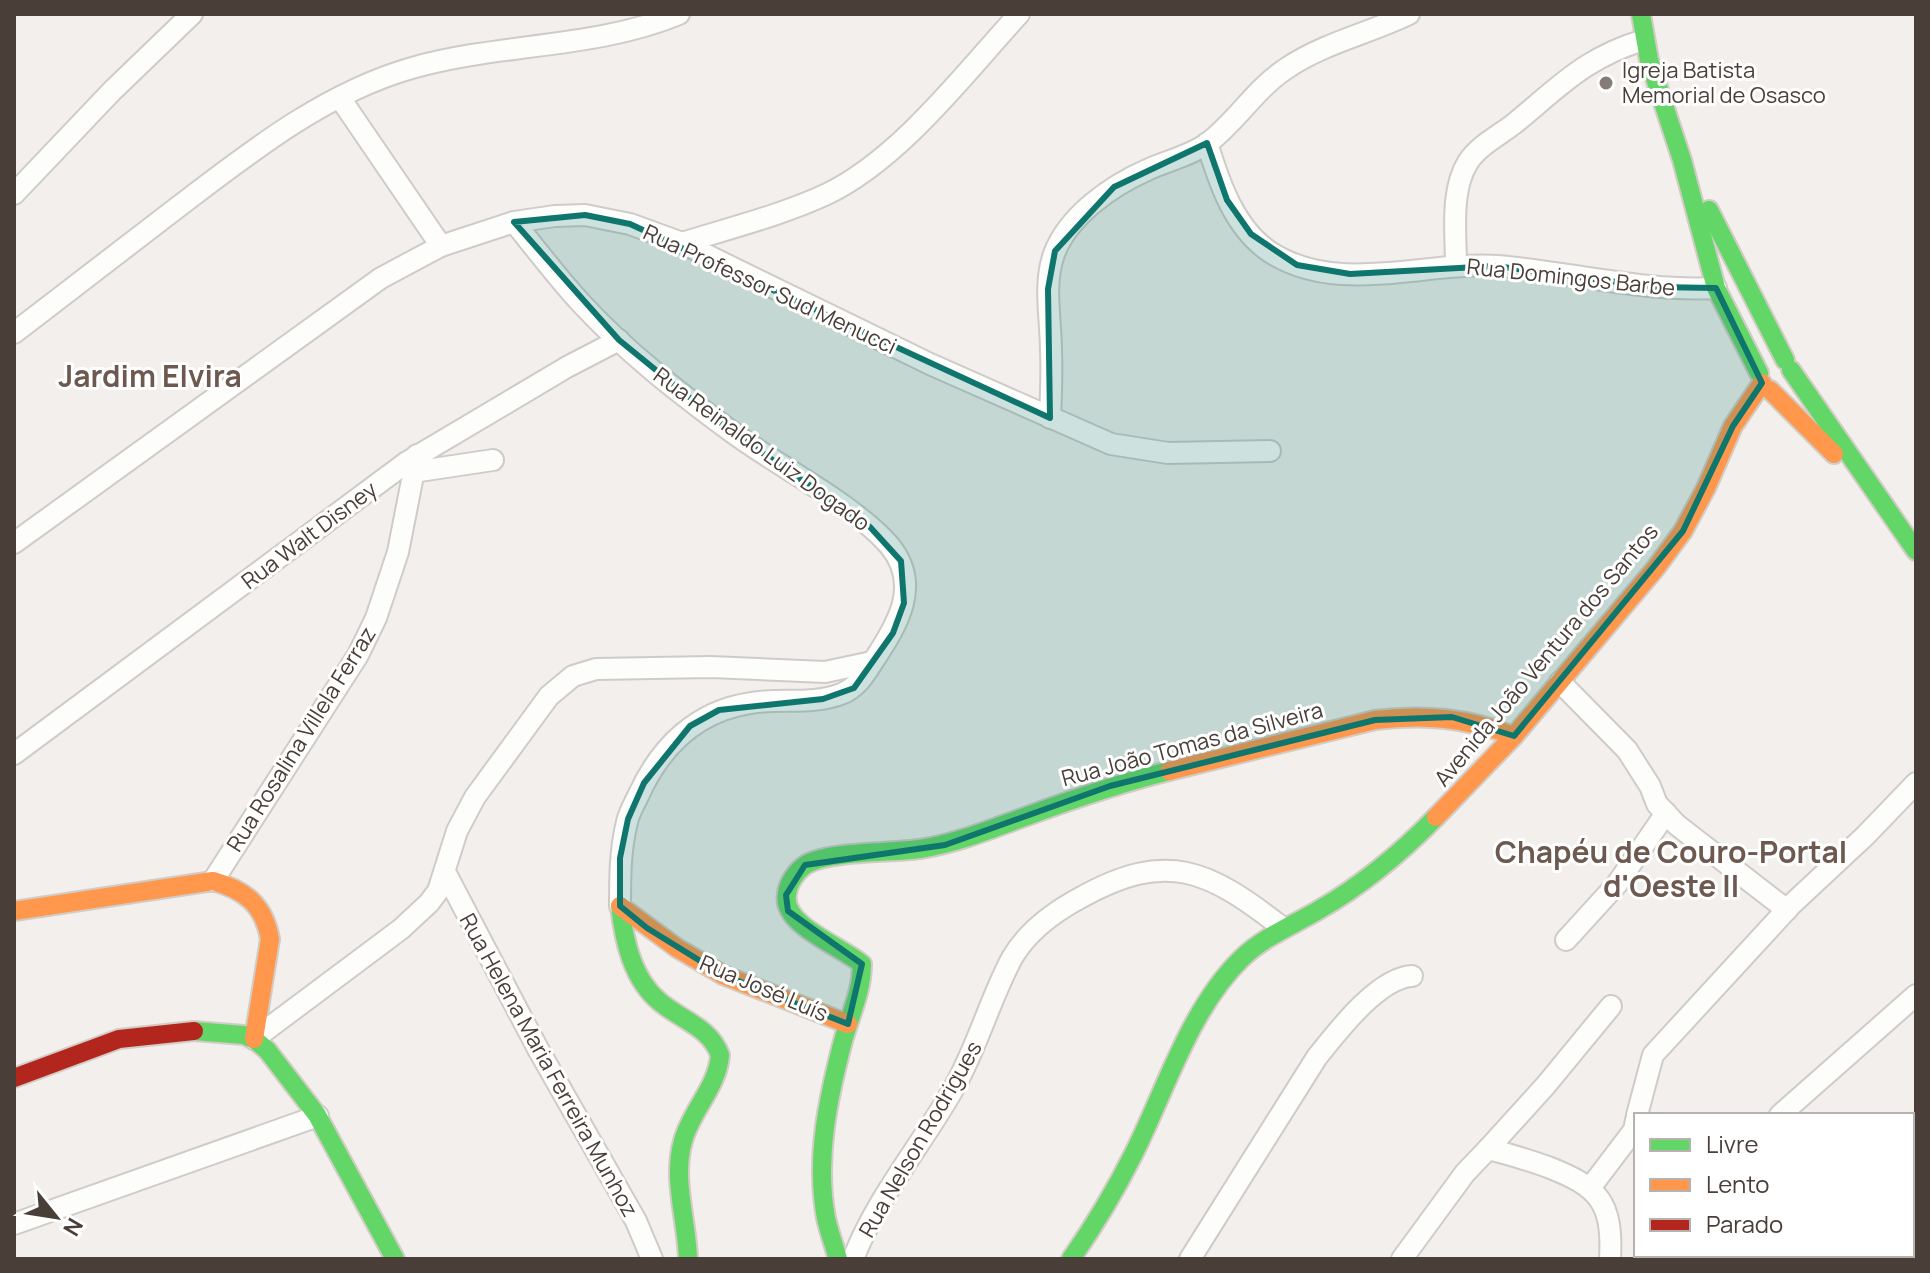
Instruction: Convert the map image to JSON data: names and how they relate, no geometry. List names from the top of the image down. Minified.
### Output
{"streets":{"street":["Rua Domingos Barbe","Rua Professor Sud Menucci","Rua Reinaldo Luiz Dogado","Rua Walt Disney","Avenida João Ventura dos Santos","Rua Rosalina Villela Ferraz","Rua João Tomas da Silveira","Rua José Luís","Rua Helena Maria Ferreira Munhoz","Rua Nelson Rodrigues"]},"crossings":[["Rua Professor Sud Menucci","Rua Reinaldo Luiz Dogado"],["Rua Reinaldo Luiz Dogado","Rua Walt Disney"],["Rua Walt Disney","Rua Rosalina Villela Ferraz"],["Avenida João Ventura dos Santos","Rua João Tomas da Silveira"],["Avenida João Ventura dos Santos","Rua Nelson Rodrigues"],["Rua João Tomas da Silveira","Rua José Luís"]],"districts":["Jardim Elvira","Chapéu de Couro-Portal d'Oeste II"],"places":["Igreja Batista Memorial de Osasco"],"legend":["Livre","Lento","Parado"],"north":"bottom right"}
